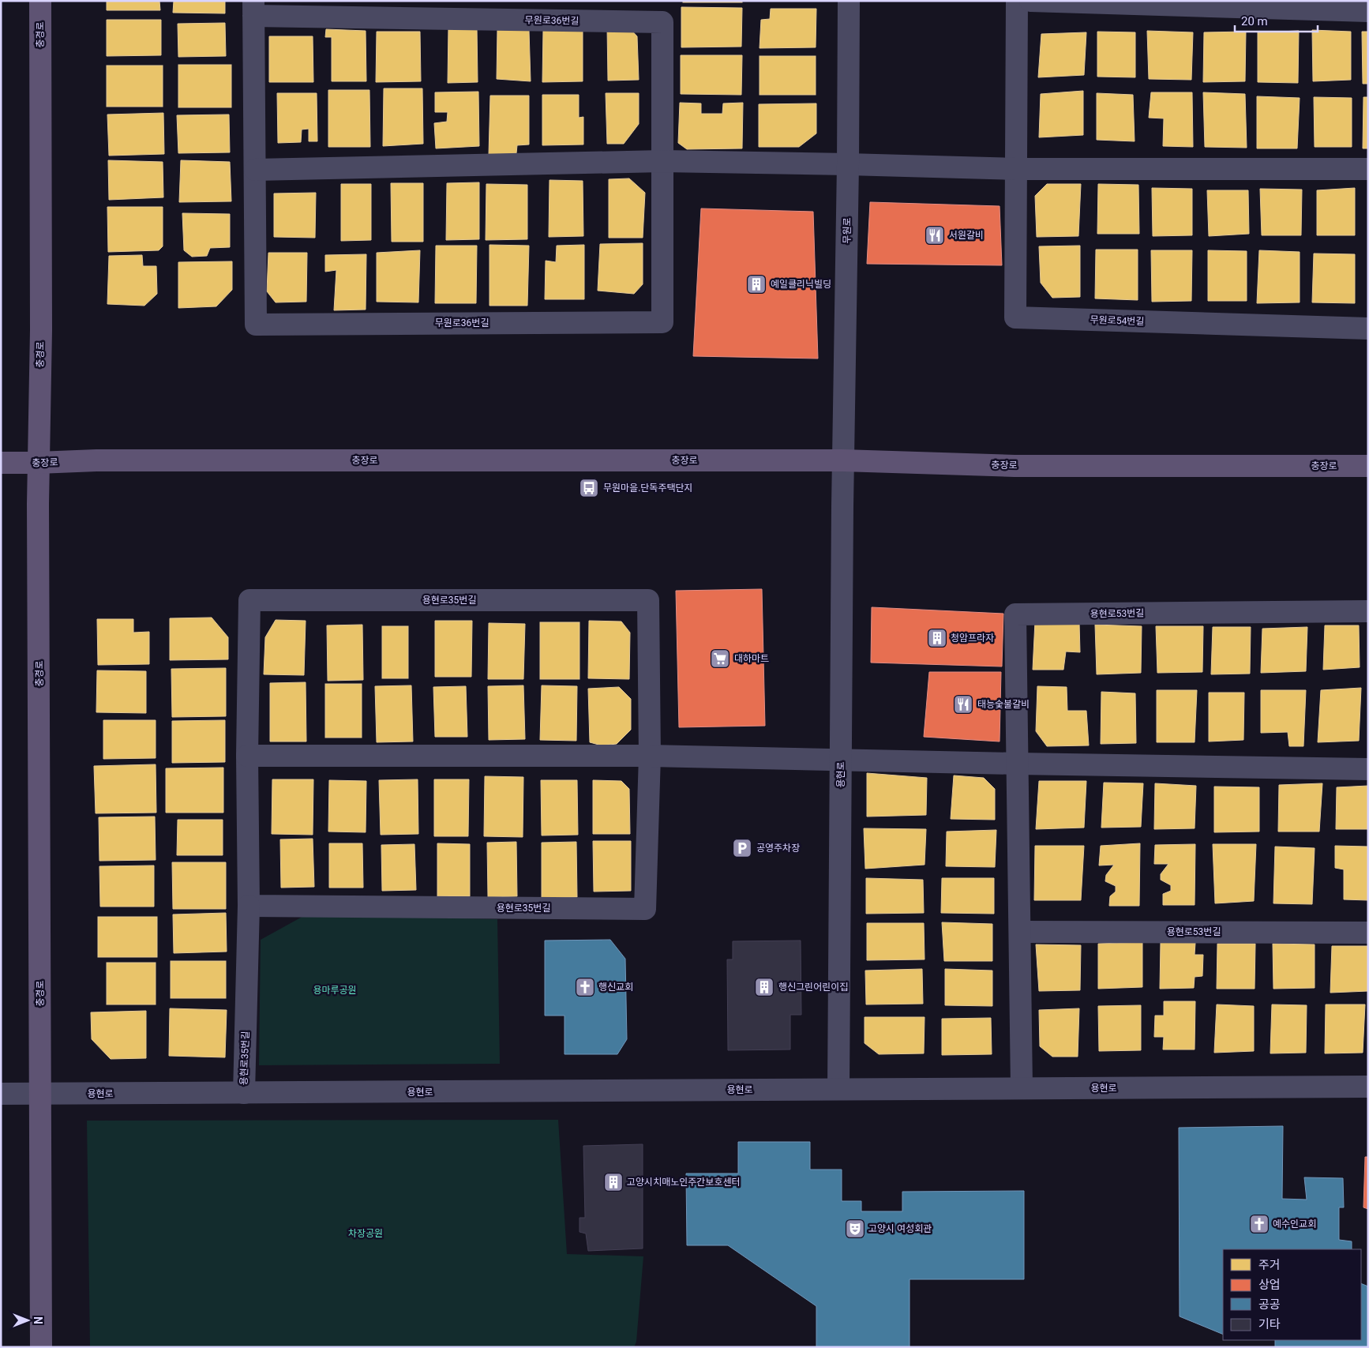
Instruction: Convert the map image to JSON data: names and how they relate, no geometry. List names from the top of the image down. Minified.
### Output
{"streets":{"main road":["충경로","충장로"],"street":["무원로36번길","무원로","무원로54번길","용현로35번길","용현로53번길","용현로"]},"crossings":[["충경로","충장로"],["충경로","용현로"],["무원로","충장로"],["무원로","용현로"],["충장로","용현로"],["용현로35번길","용현로"],["용현로53번길","용현로"]],"parks":["용마루공원","차장공원"],"places":{"restaurant":["서원갈비","태능숯불갈비"],"building":["예일클리닉빌딩","청암프라자","행신그린어린이집","고양시치매노인주간보호센터"],"bus stop":["무원마을.단독주택단지"],"supermarket":["대하마트"],"parking":["공영주차장"],"church":["행신교회","예수인교회"],"theatre":["고양시 여성회관"]},"legend":["주거","상업","공공","기타"],"scale_bar":"20 m","north":"right"}
